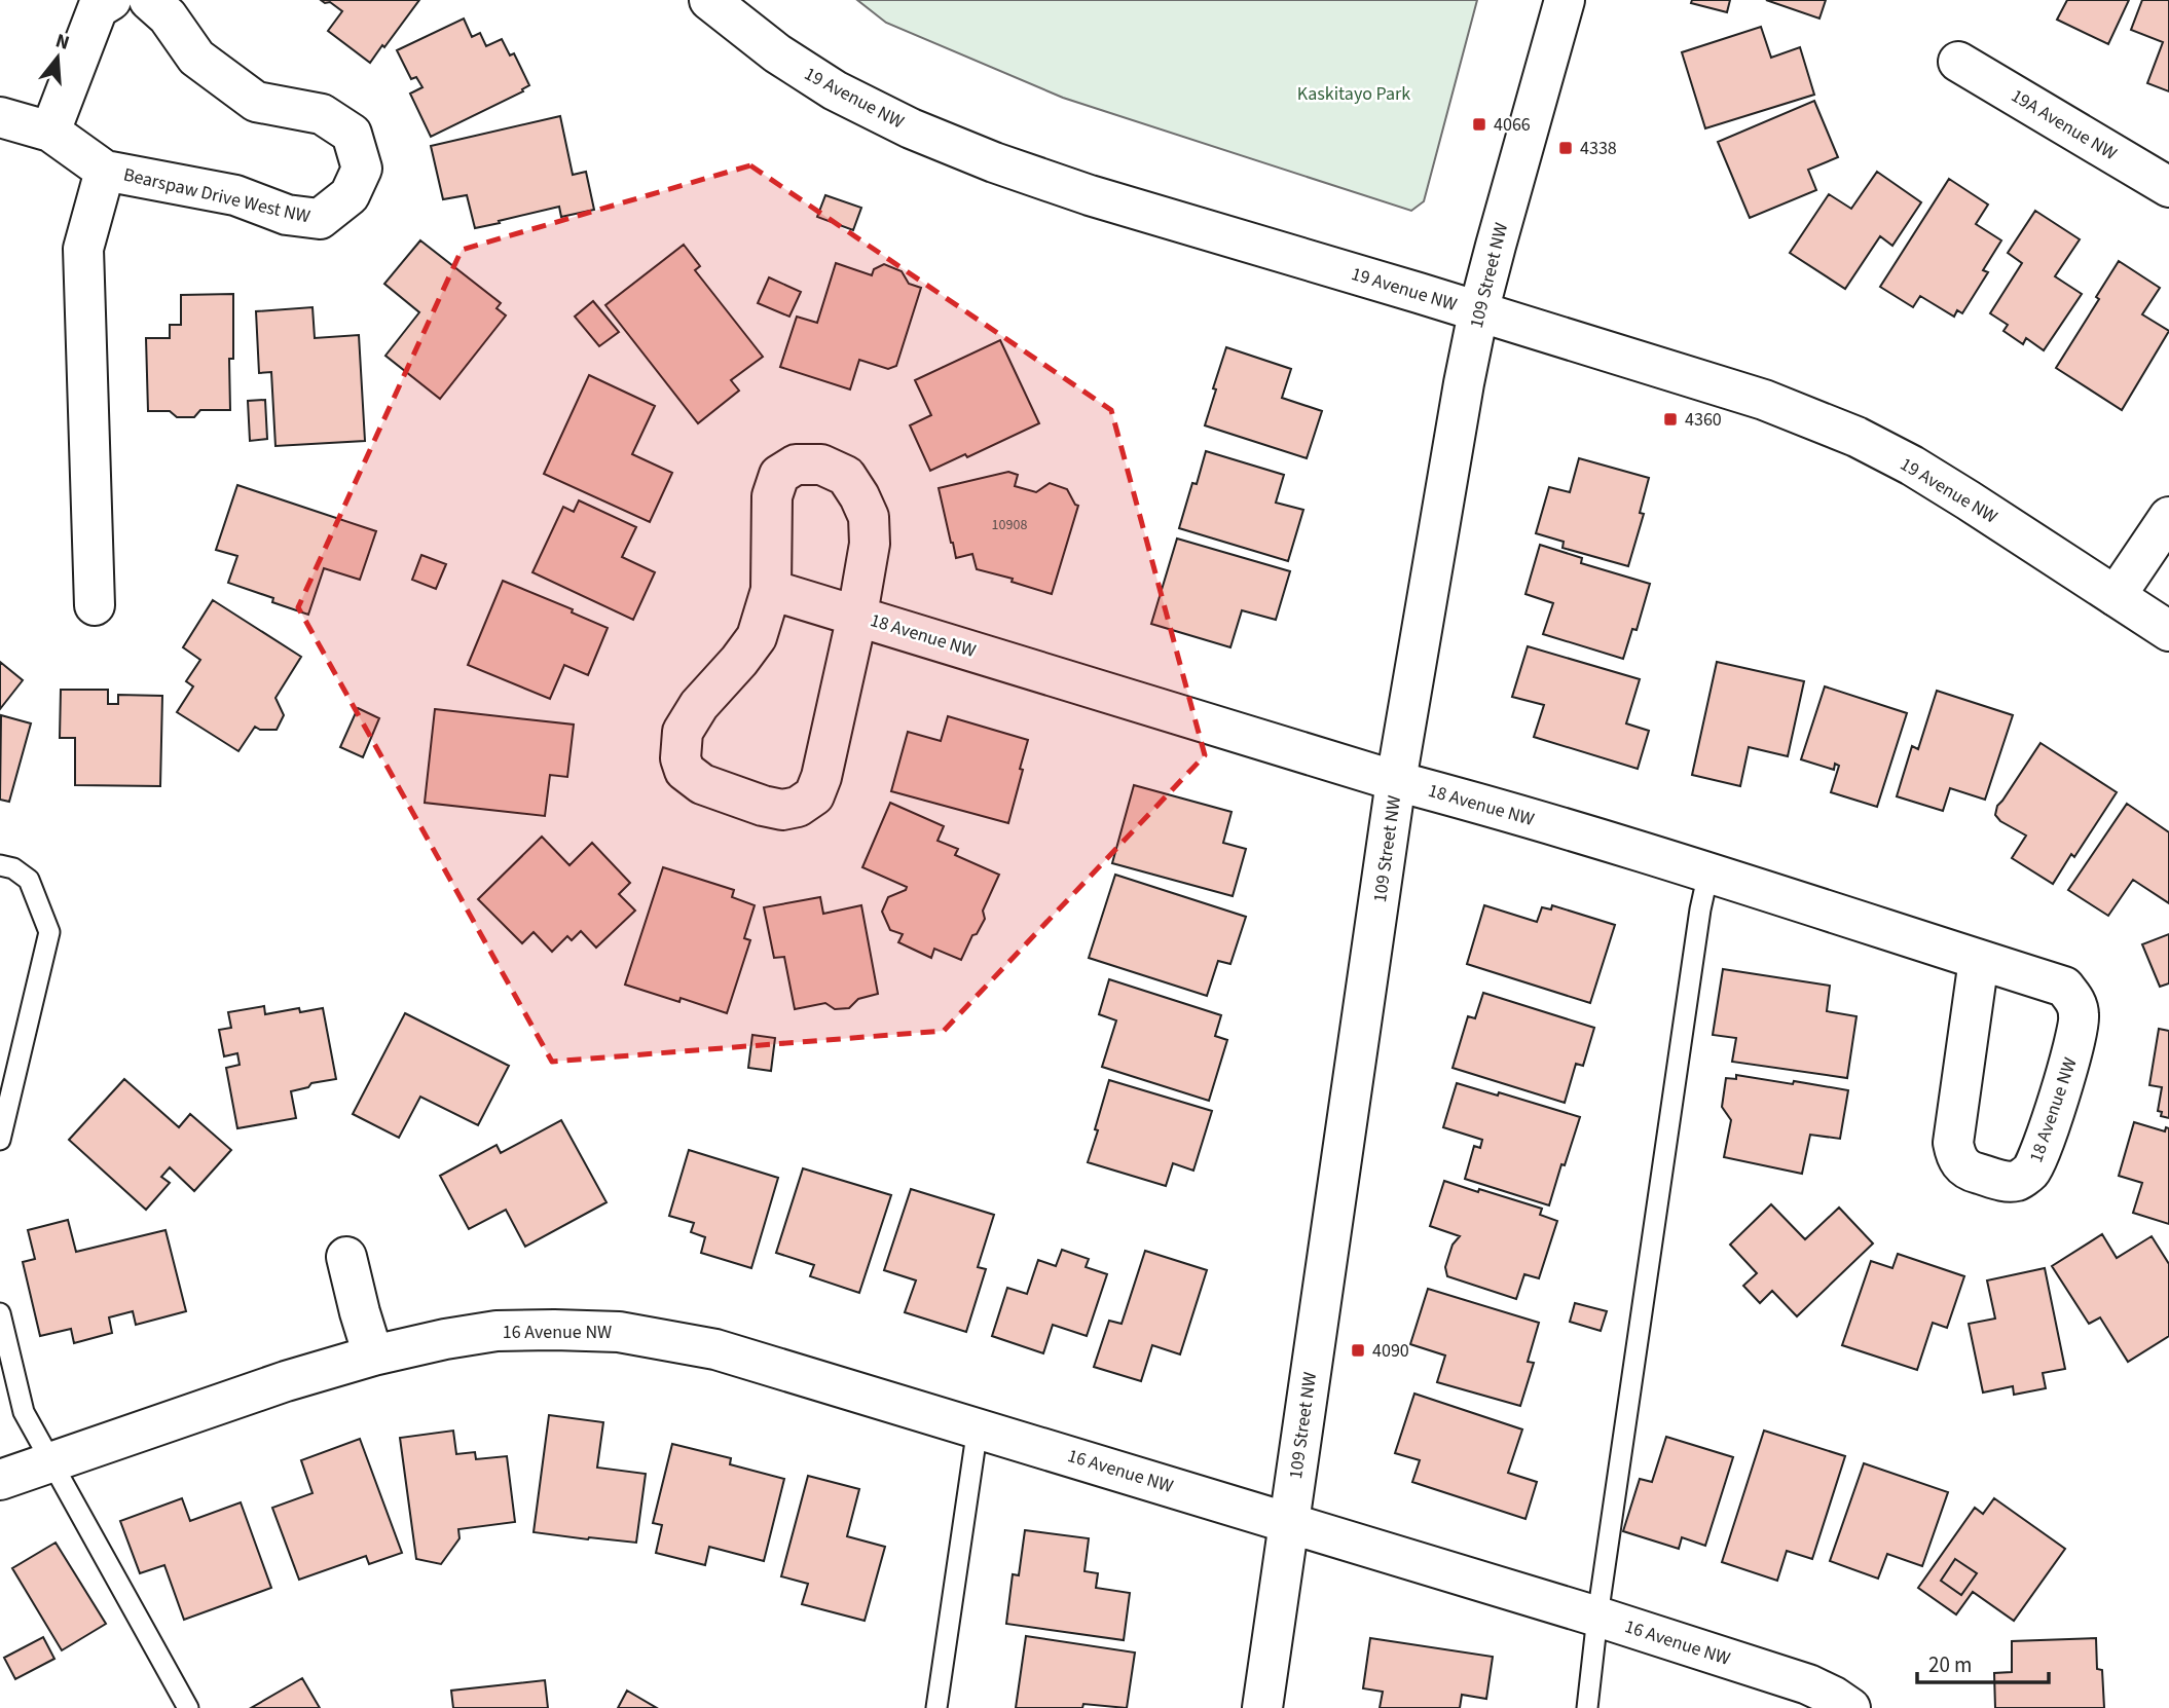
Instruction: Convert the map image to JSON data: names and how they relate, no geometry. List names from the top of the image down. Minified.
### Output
{"streets":{"street":["19 Avenue NW","19A Avenue NW","Bearspaw Drive West NW","109 Street NW","18 Avenue NW","16 Avenue NW"]},"crossings":[["19 Avenue NW","109 Street NW"],["109 Street NW","18 Avenue NW"],["109 Street NW","16 Avenue NW"]],"parks":["Kaskitayo Park"],"places":{"transit":["4066","4338","4360","4090"]},"house_numbers":["10908"],"scale_bar":"20 m","north":"top"}
